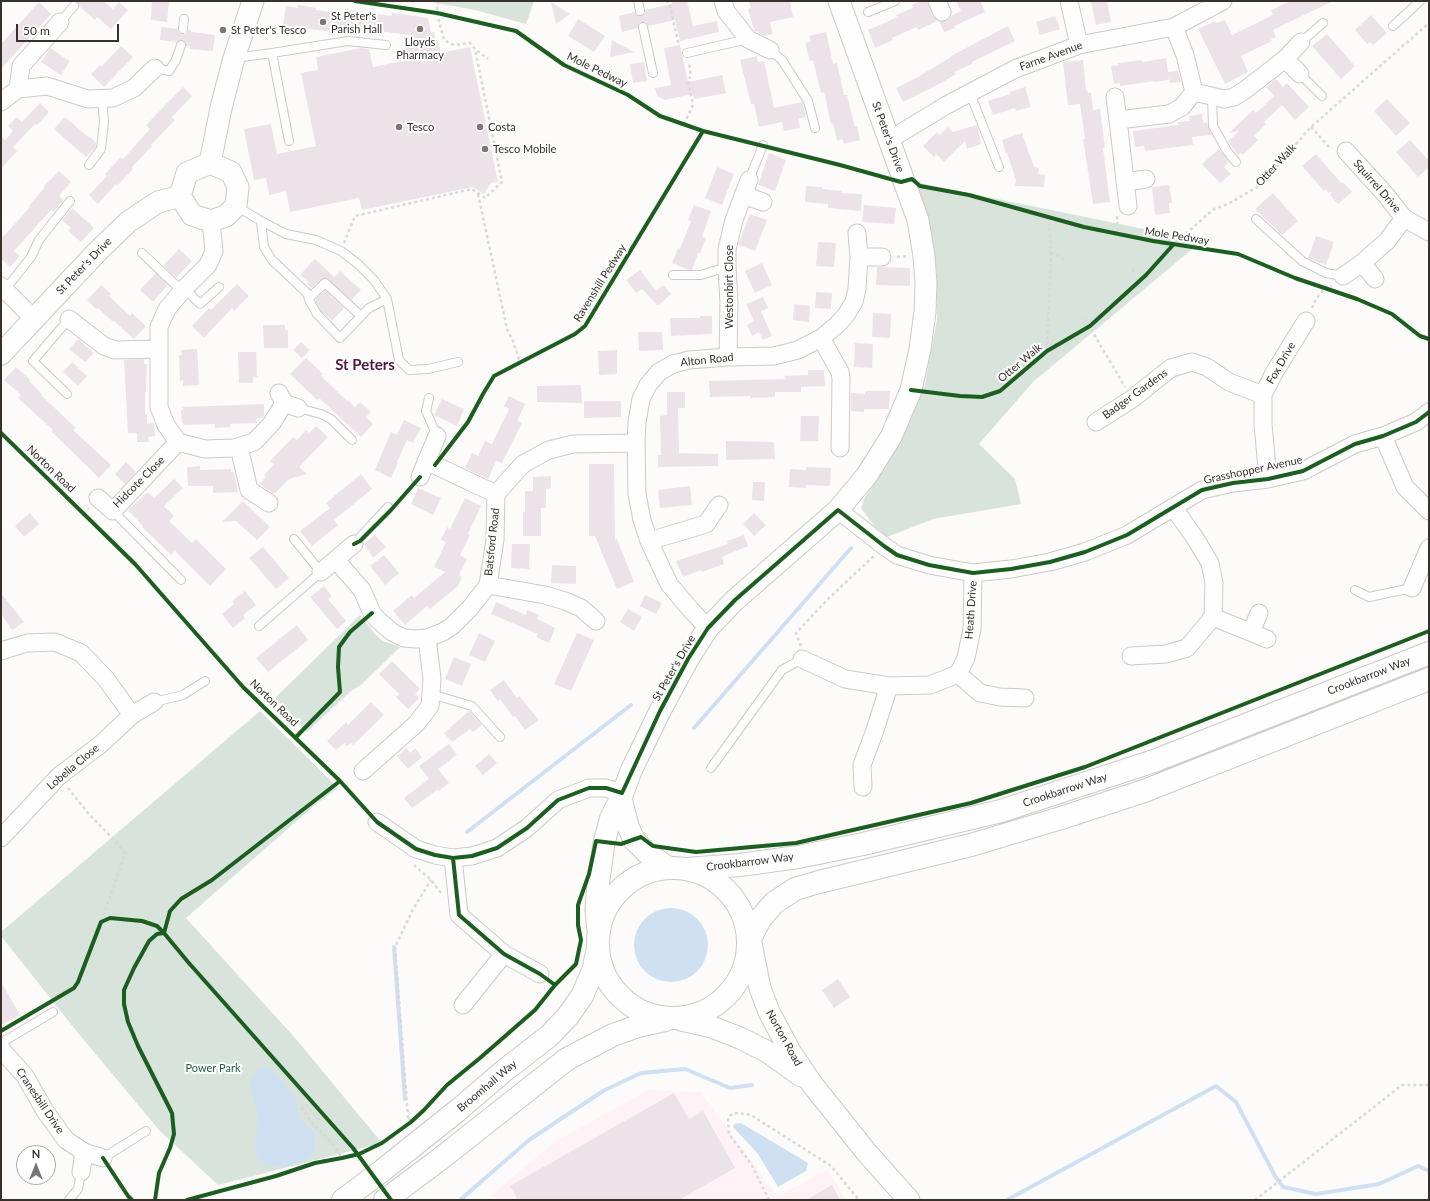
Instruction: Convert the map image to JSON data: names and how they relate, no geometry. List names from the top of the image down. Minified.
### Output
{"streets":{"highway":["Crookbarrow Way","Broomhall Way"],"street":["Farne Avenue","St Peter's Drive","Squirrel Drive","Westonbirt Close","Alton Road","Fox Drive","Badger Gardens","Norton Road","Grasshopper Avenue","Hidcote Close","Batsford Road","Heath Drive","Lobelia Close","Cranesbill Drive"],"path":["Otter Walk"],"cycle path":["Mole Pedway","Ravenshill Pedway"]},"crossings":[["Farne Avenue","St Peter's Drive"],["Mole Pedway","Otter Walk"],["St Peter's Drive","Otter Walk"],["St Peter's Drive","Alton Road"],["St Peter's Drive","Grasshopper Avenue"],["St Peter's Drive","Crookbarrow Way"],["St Peter's Drive","Broomhall Way"],["Westonbirt Close","Alton Road"],["Alton Road","Batsford Road"],["Fox Drive","Badger Gardens"],["Fox Drive","Grasshopper Avenue"],["Grasshopper Avenue","Heath Drive"],["Crookbarrow Way","Broomhall Way"]],"districts":["St Peters"],"parks":["Power Park"],"places":["St Peter's Parish Hall","Lloyds Pharmacy","St Peter's Tesco","Tesco","Costa","Tesco Mobile"],"scale_bar":"50 m","north":"top"}
